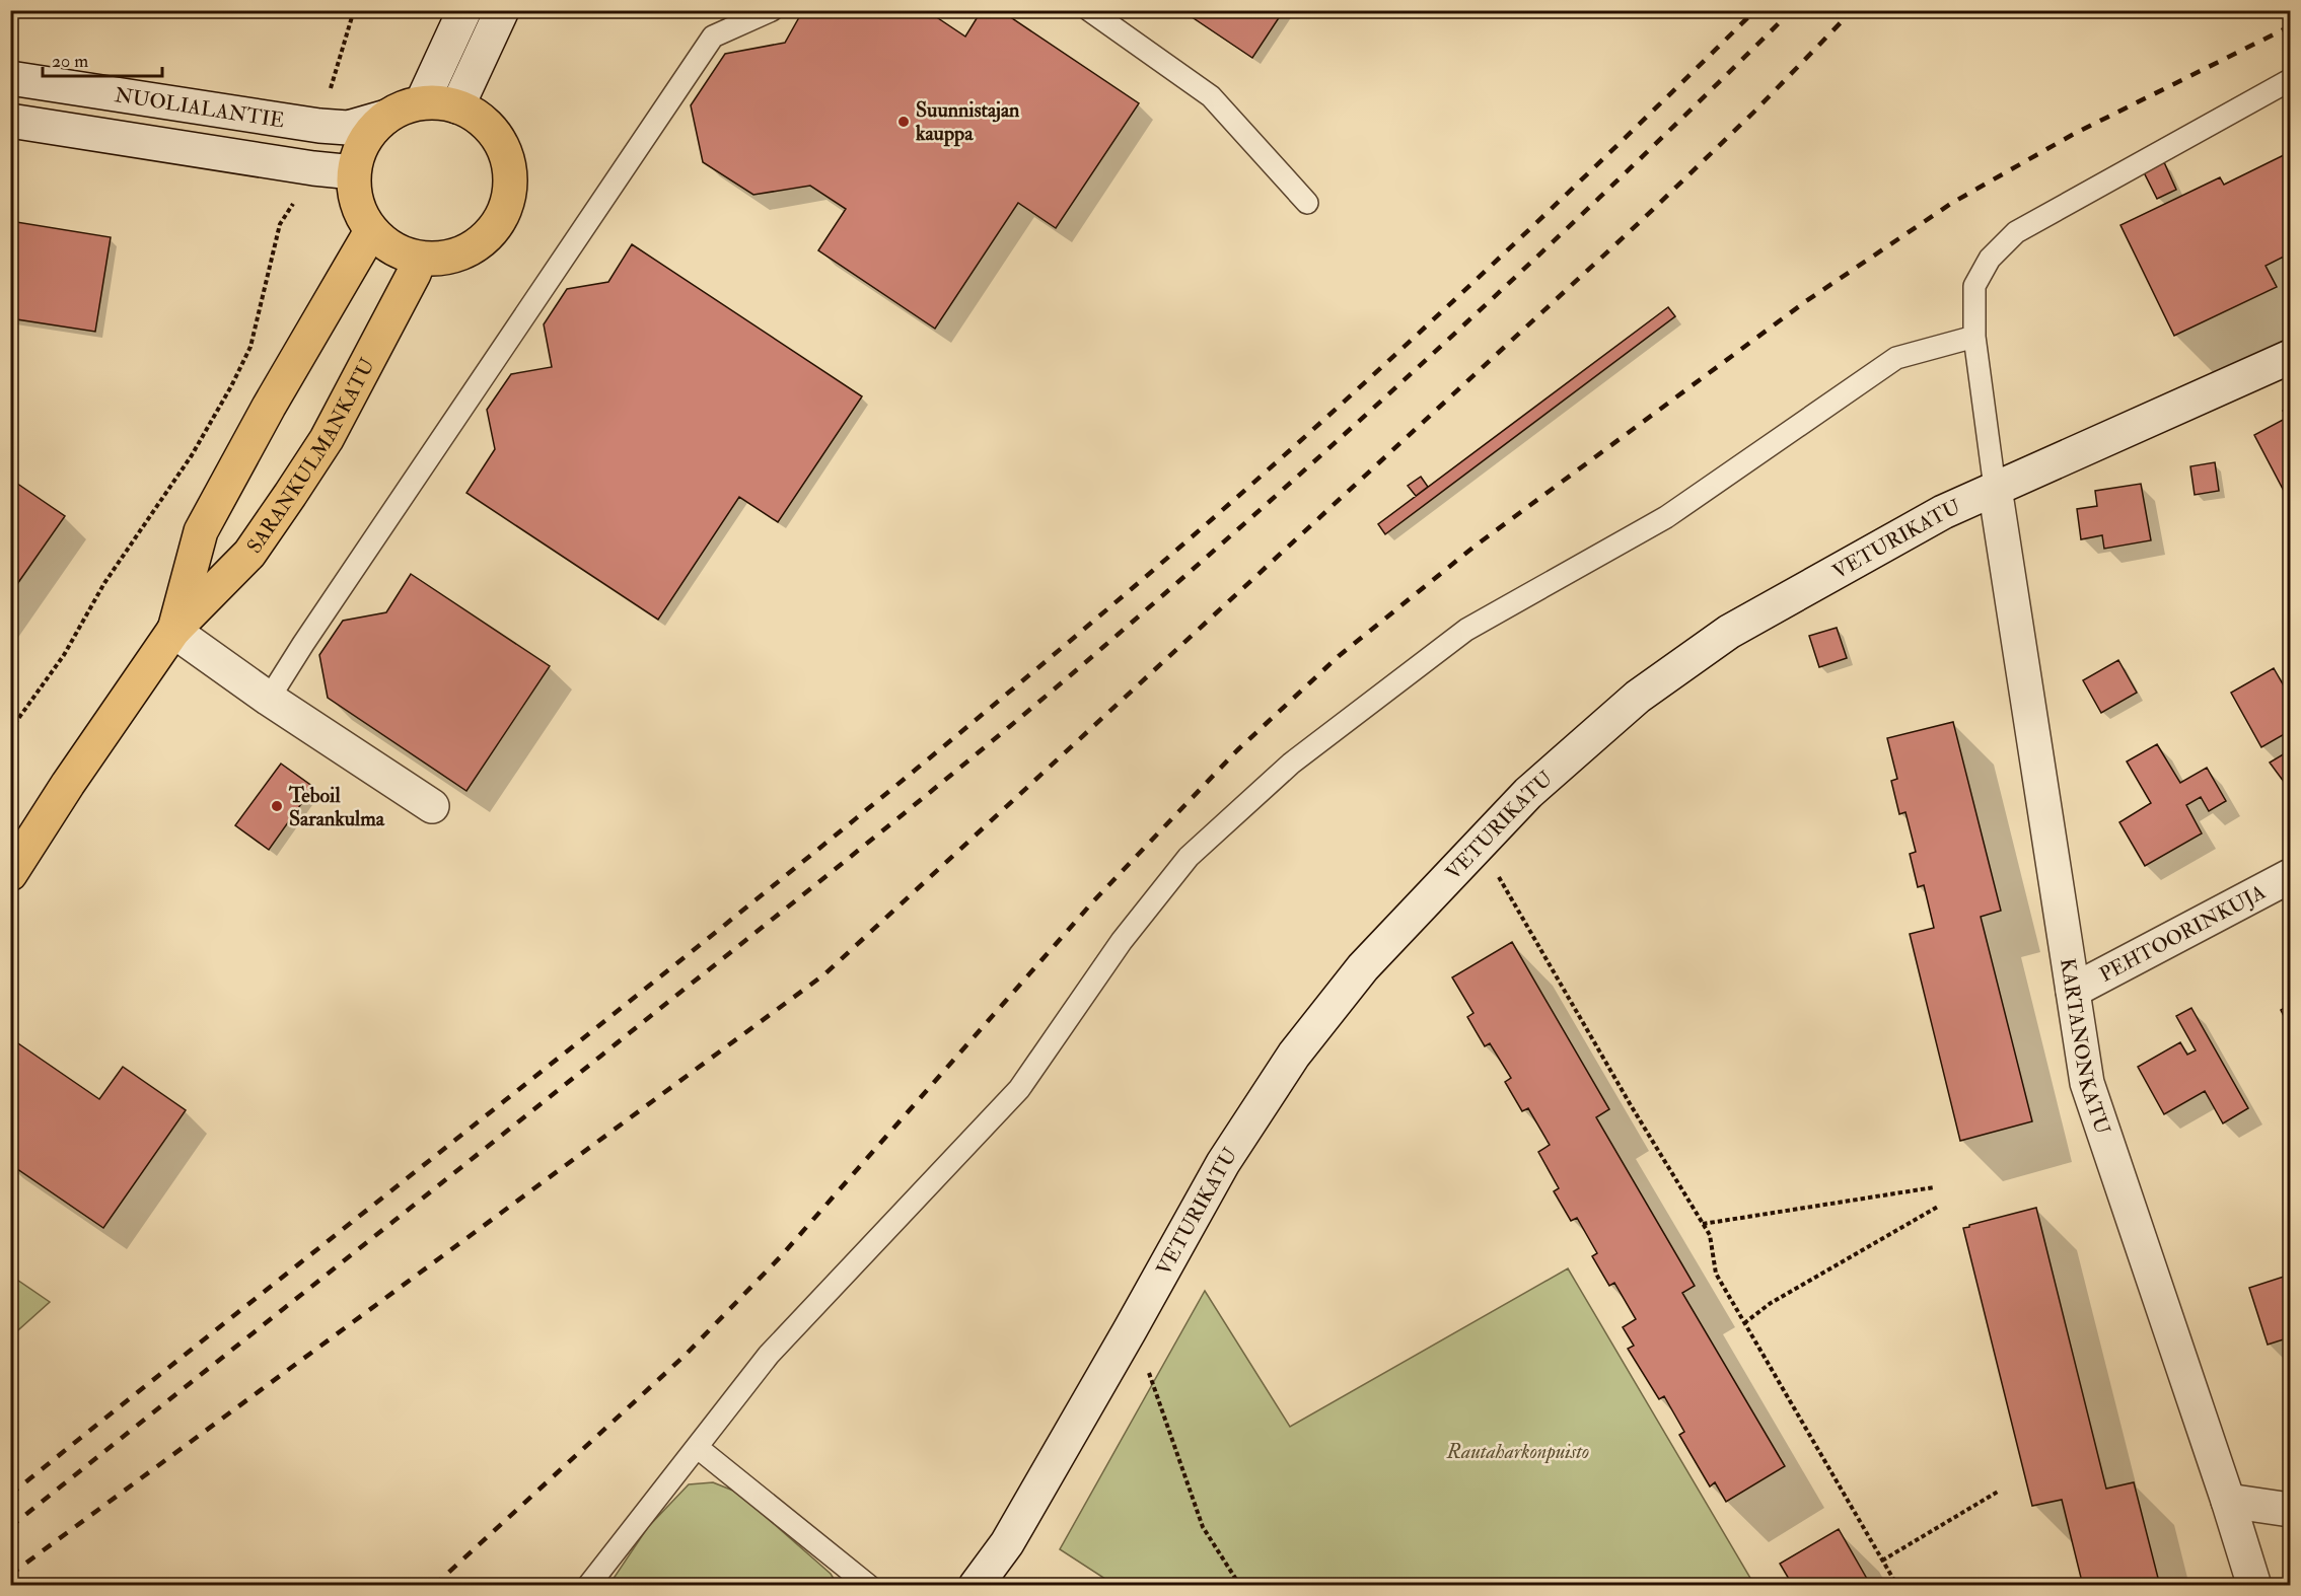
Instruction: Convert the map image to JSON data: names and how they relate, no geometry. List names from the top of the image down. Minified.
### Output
{"streets":{"main road":["SARANKULMANKATU"],"street":["NUOLIALANTIE","VETURIKATU","PEHTOORINKUJA","KARTANONKATU"]},"crossings":[["NUOLIALANTIE","SARANKULMANKATU"],["VETURIKATU","KARTANONKATU"],["PEHTOORINKUJA","KARTANONKATU"]],"parks":["Rautaharkonpuisto"],"places":["Suunnistajan kauppa","Teboil Sarankulma"],"scale_bar":"20 m"}
